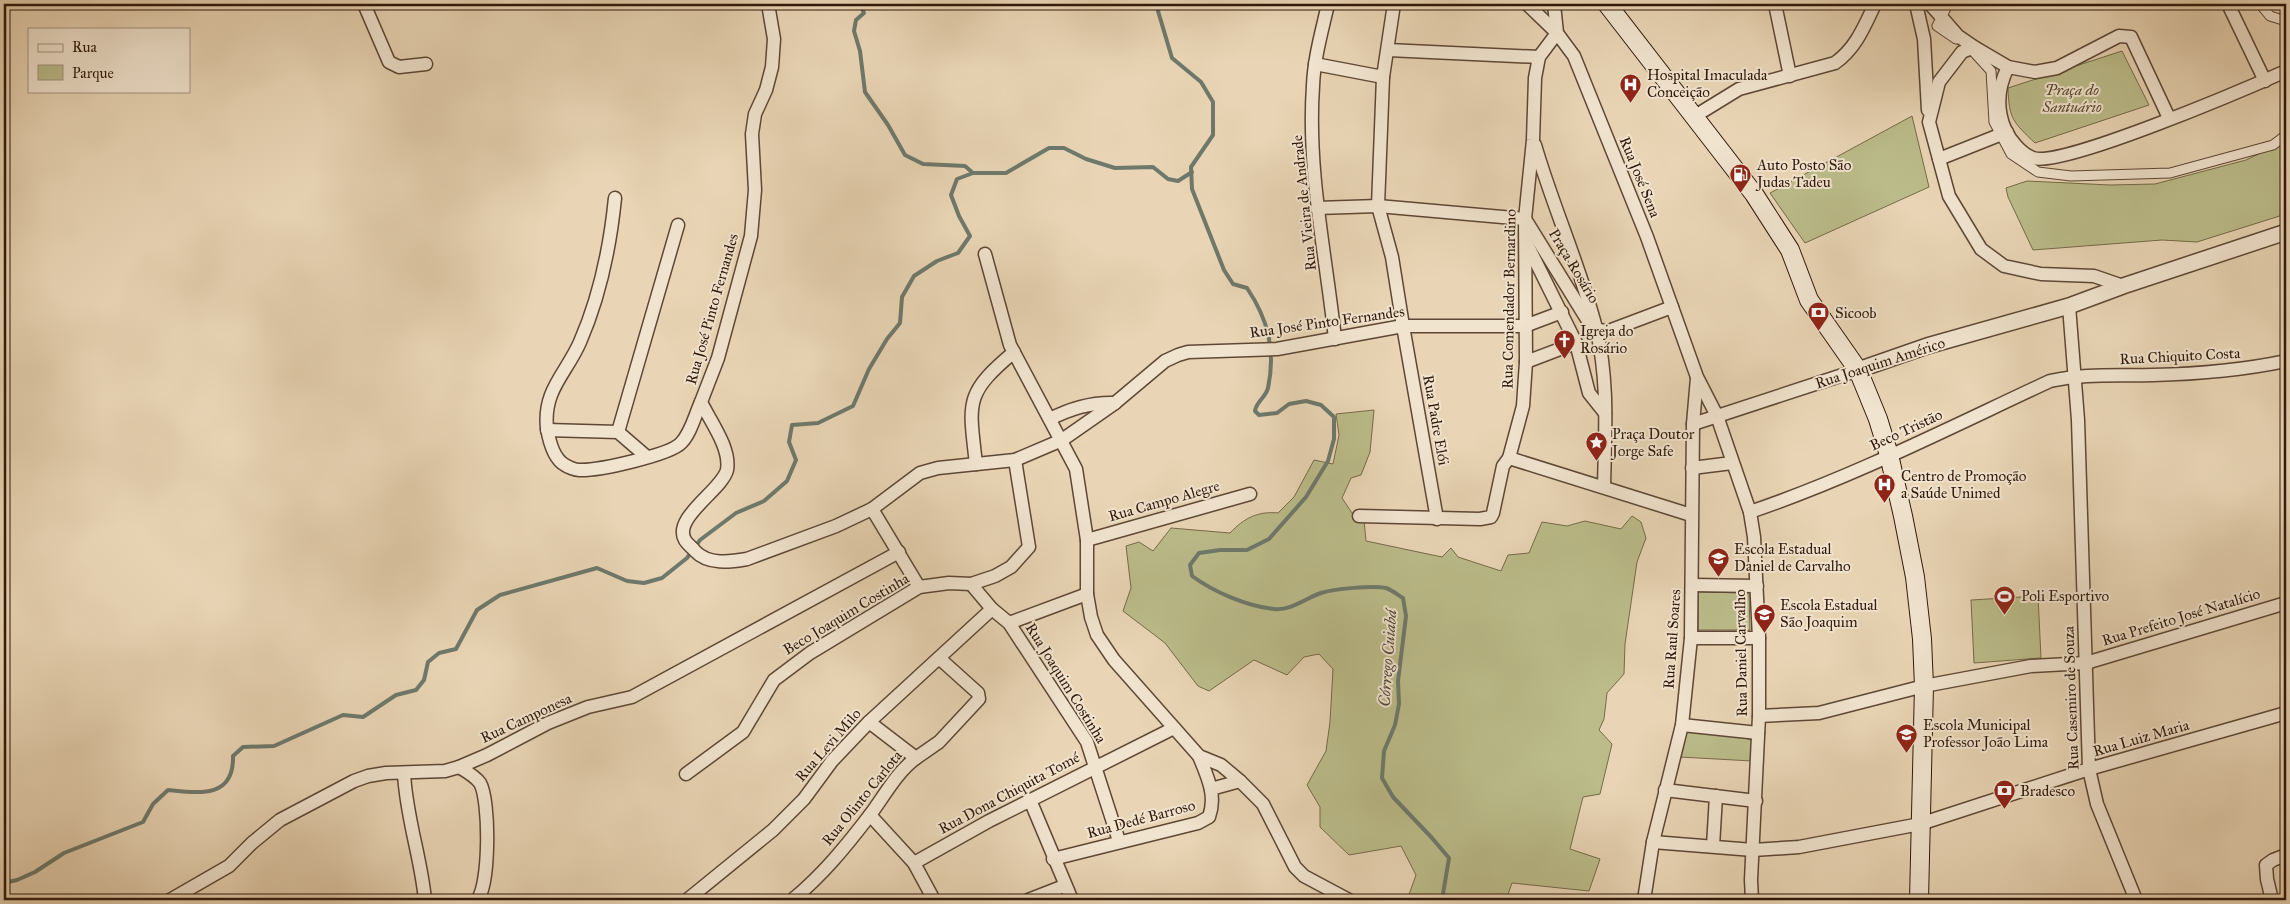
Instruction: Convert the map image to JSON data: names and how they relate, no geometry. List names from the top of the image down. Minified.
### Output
{"streets":{"street":["Rua José Sena","Rua Vieira de Andrade","Praça Rosário","Rua Comendador Bernardino","Rua José Pinto Fernandes","Rua Chiquito Costa","Rua Joaquim Américo","Rua Padre Elói","Beco Tristão","Rua Campo Alegre","Beco Joaquim Costinha","Rua Prefeito José Natalício","Rua Raul Soares","Rua Daniel Carvalho","Rua Joaquim Costinha","Rua Casemiro de Souza","Rua Camponesa","Rua Luiz Maria","Rua Levi Milo","Rua Dona Chiquita Tomé","Rua Olinto Carlota","Rua Dedé Barroso"]},"crossings":[["Rua José Sena","Rua Comendador Bernardino"],["Rua José Sena","Rua Raul Soares"],["Rua José Sena","Rua Daniel Carvalho"],["Rua Vieira de Andrade","Rua José Pinto Fernandes"],["Praça Rosário","Rua Comendador Bernardino"],["Rua Comendador Bernardino","Rua José Pinto Fernandes"],["Rua Comendador Bernardino","Rua Padre Elói"],["Rua José Pinto Fernandes","Rua Padre Elói"],["Rua José Pinto Fernandes","Beco Joaquim Costinha"],["Rua José Pinto Fernandes","Rua Joaquim Costinha"],["Rua José Pinto Fernandes","Rua Camponesa"],["Rua Chiquito Costa","Beco Tristão"],["Rua Chiquito Costa","Rua Casemiro de Souza"],["Rua Joaquim Américo","Rua Raul Soares"],["Rua Joaquim Américo","Rua Daniel Carvalho"],["Rua Joaquim Américo","Rua Casemiro de Souza"],["Beco Tristão","Rua Daniel Carvalho"],["Beco Tristão","Rua Casemiro de Souza"],["Beco Joaquim Costinha","Rua Joaquim Costinha"],["Beco Joaquim Costinha","Rua Camponesa"],["Rua Prefeito José Natalício","Rua Daniel Carvalho"],["Rua Prefeito José Natalício","Rua Casemiro de Souza"],["Rua Raul Soares","Rua Daniel Carvalho"],["Rua Raul Soares","Rua Luiz Maria"],["Rua Daniel Carvalho","Rua Luiz Maria"],["Rua Joaquim Costinha","Rua Camponesa"],["Rua Joaquim Costinha","Rua Levi Milo"],["Rua Joaquim Costinha","Rua Dona Chiquita Tomé"],["Rua Joaquim Costinha","Rua Dedé Barroso"],["Rua Casemiro de Souza","Rua Luiz Maria"],["Rua Levi Milo","Rua Olinto Carlota"]],"water":["Córrego Cuiabá"],"parks":["Praça do Santuário"],"places":{"hospital":["Hospital Imaculada Conceição","Centro de Promoção a Saúde Unimed"],"fuel station":["Auto Posto São Judas Tadeu"],"bank":["Sicoob","Bradesco"],"church":["Igreja do Rosário"],"place":["Praça Doutor Jorge Safe"],"school or university":["Escola Estadual Daniel de Carvalho","Escola Estadual São Joaquim","Escola Municipal Professor João Lima"],"sports":["Poli Esportivo"]},"legend":["Rua","Parque"]}
